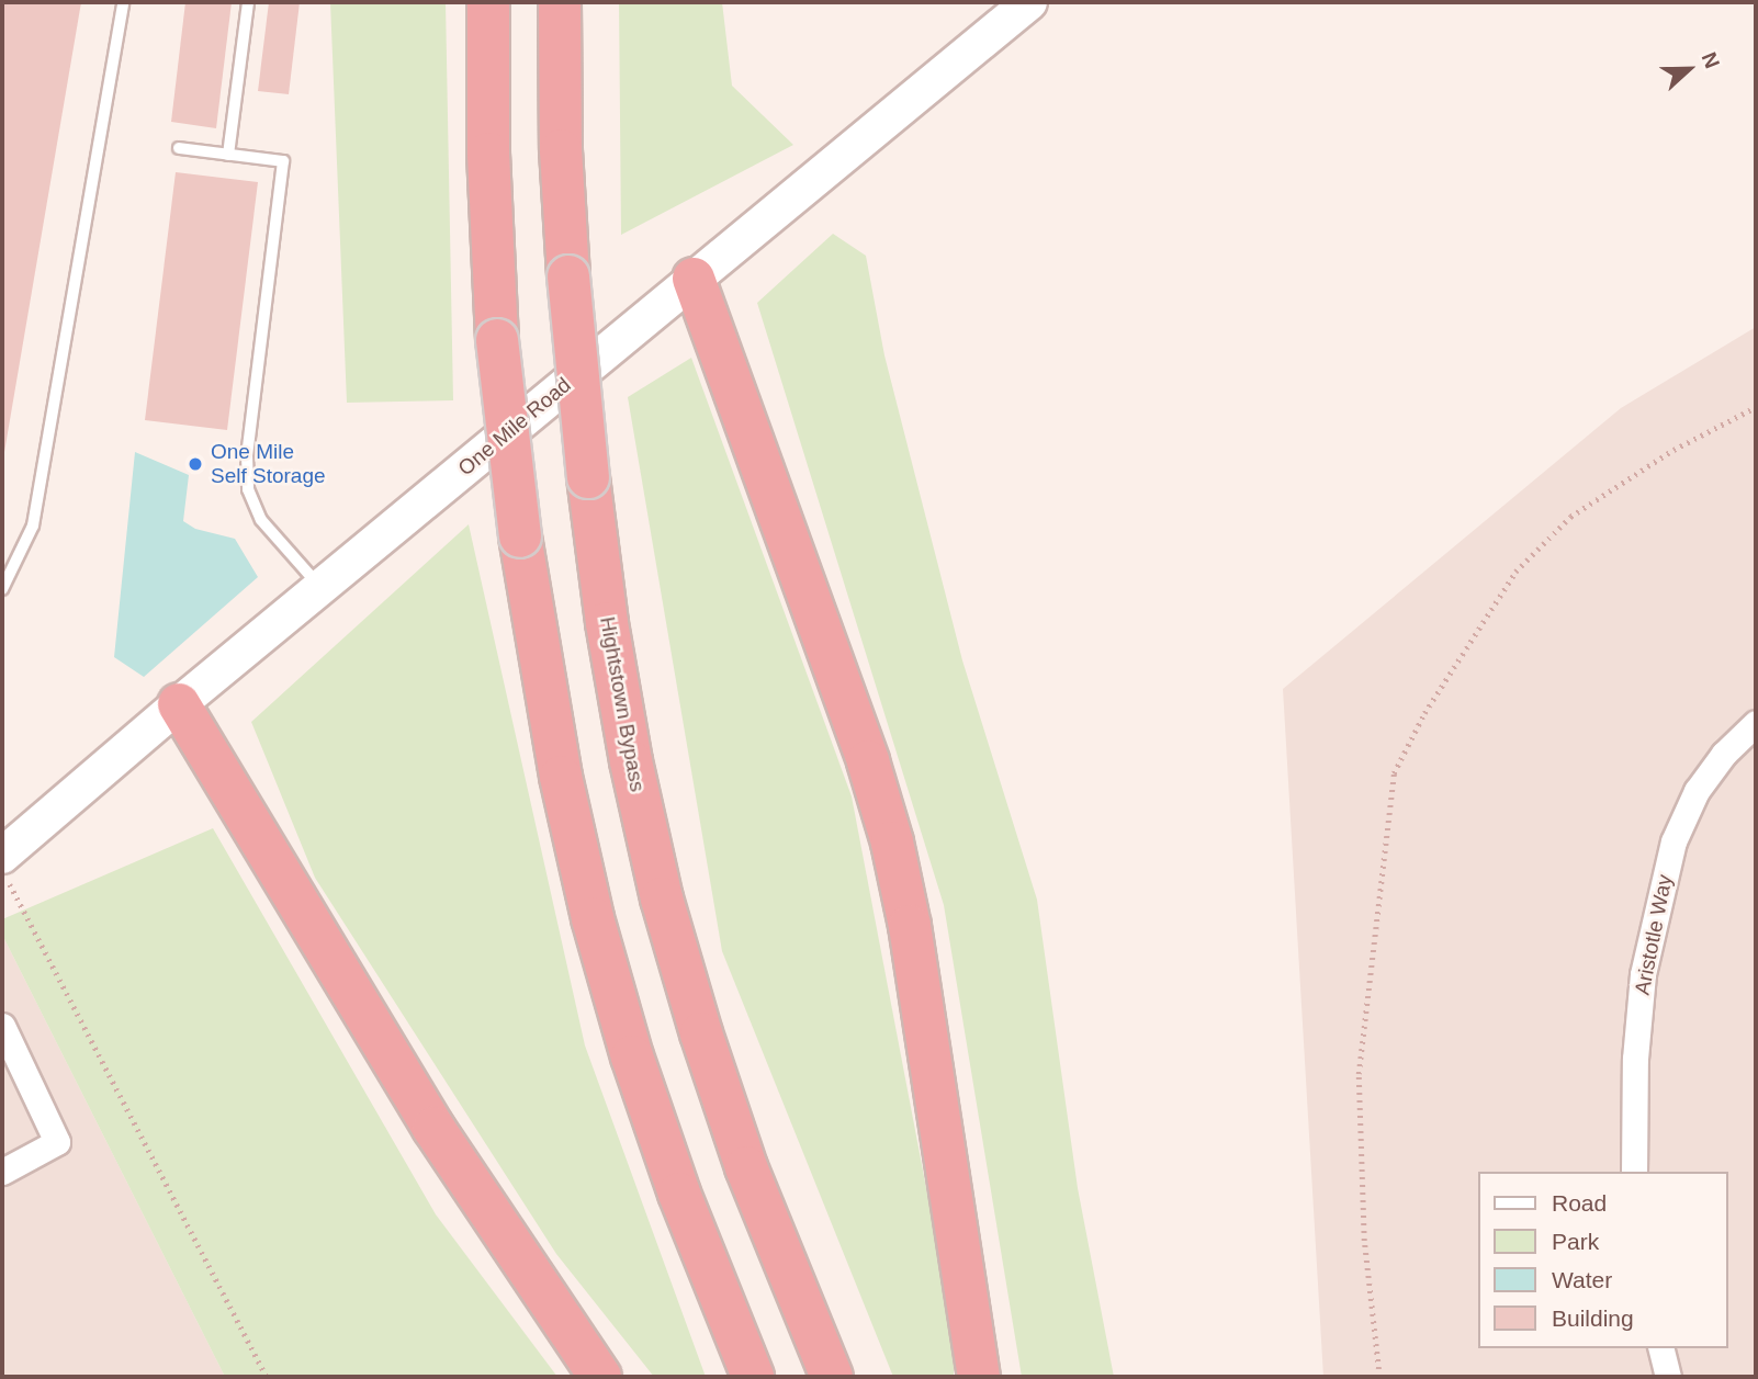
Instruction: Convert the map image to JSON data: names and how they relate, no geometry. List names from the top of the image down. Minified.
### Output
{"streets":{"highway":["Hightstown Bypass"],"street":["One Mile Road","Aristotle Way"]},"places":["One Mile Self Storage"],"legend":["Road","Park","Water","Building"],"north":"right"}
